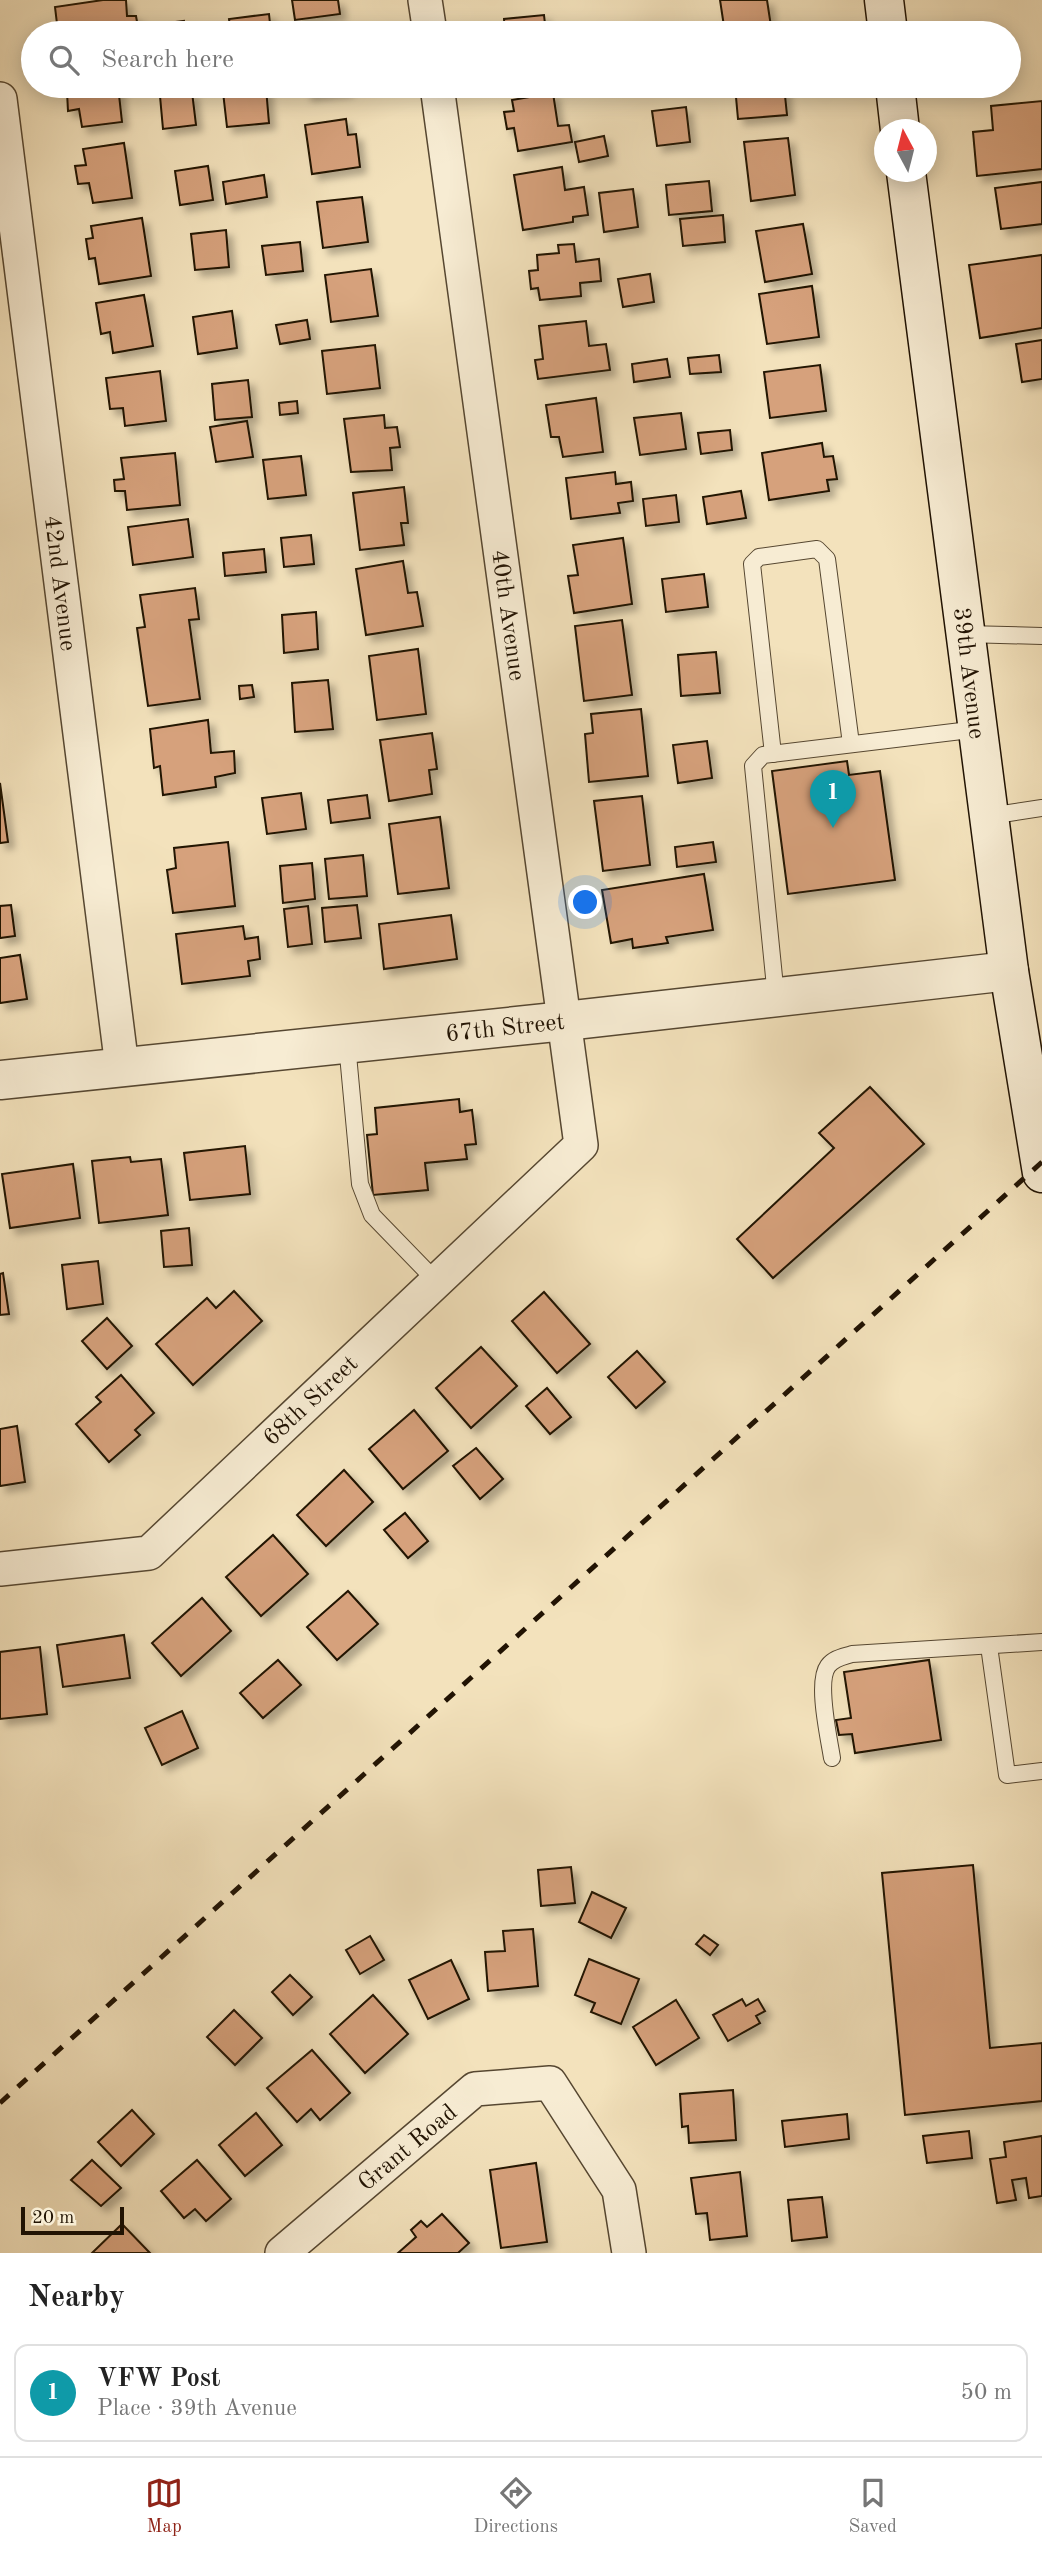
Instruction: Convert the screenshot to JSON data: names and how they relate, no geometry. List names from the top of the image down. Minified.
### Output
{"streets":{"main road":["39th Avenue","67th Street"],"street":["42nd Avenue","40th Avenue","68th Street","Grant Road"]},"crossings":[["42nd Avenue","67th Street"],["40th Avenue","67th Street"],["40th Avenue","68th Street"],["39th Avenue","67th Street"]],"scale_bar":"20 m","north":"top","page":{"search":"Search here","pins":"1","scale":"20 m","heading":"Nearby","list":[{"mark":"1","name":"VFW Post","note":"Place · 39th Avenue","value":"50 m"}],"nav":["Map","Directions","Saved"]}}
